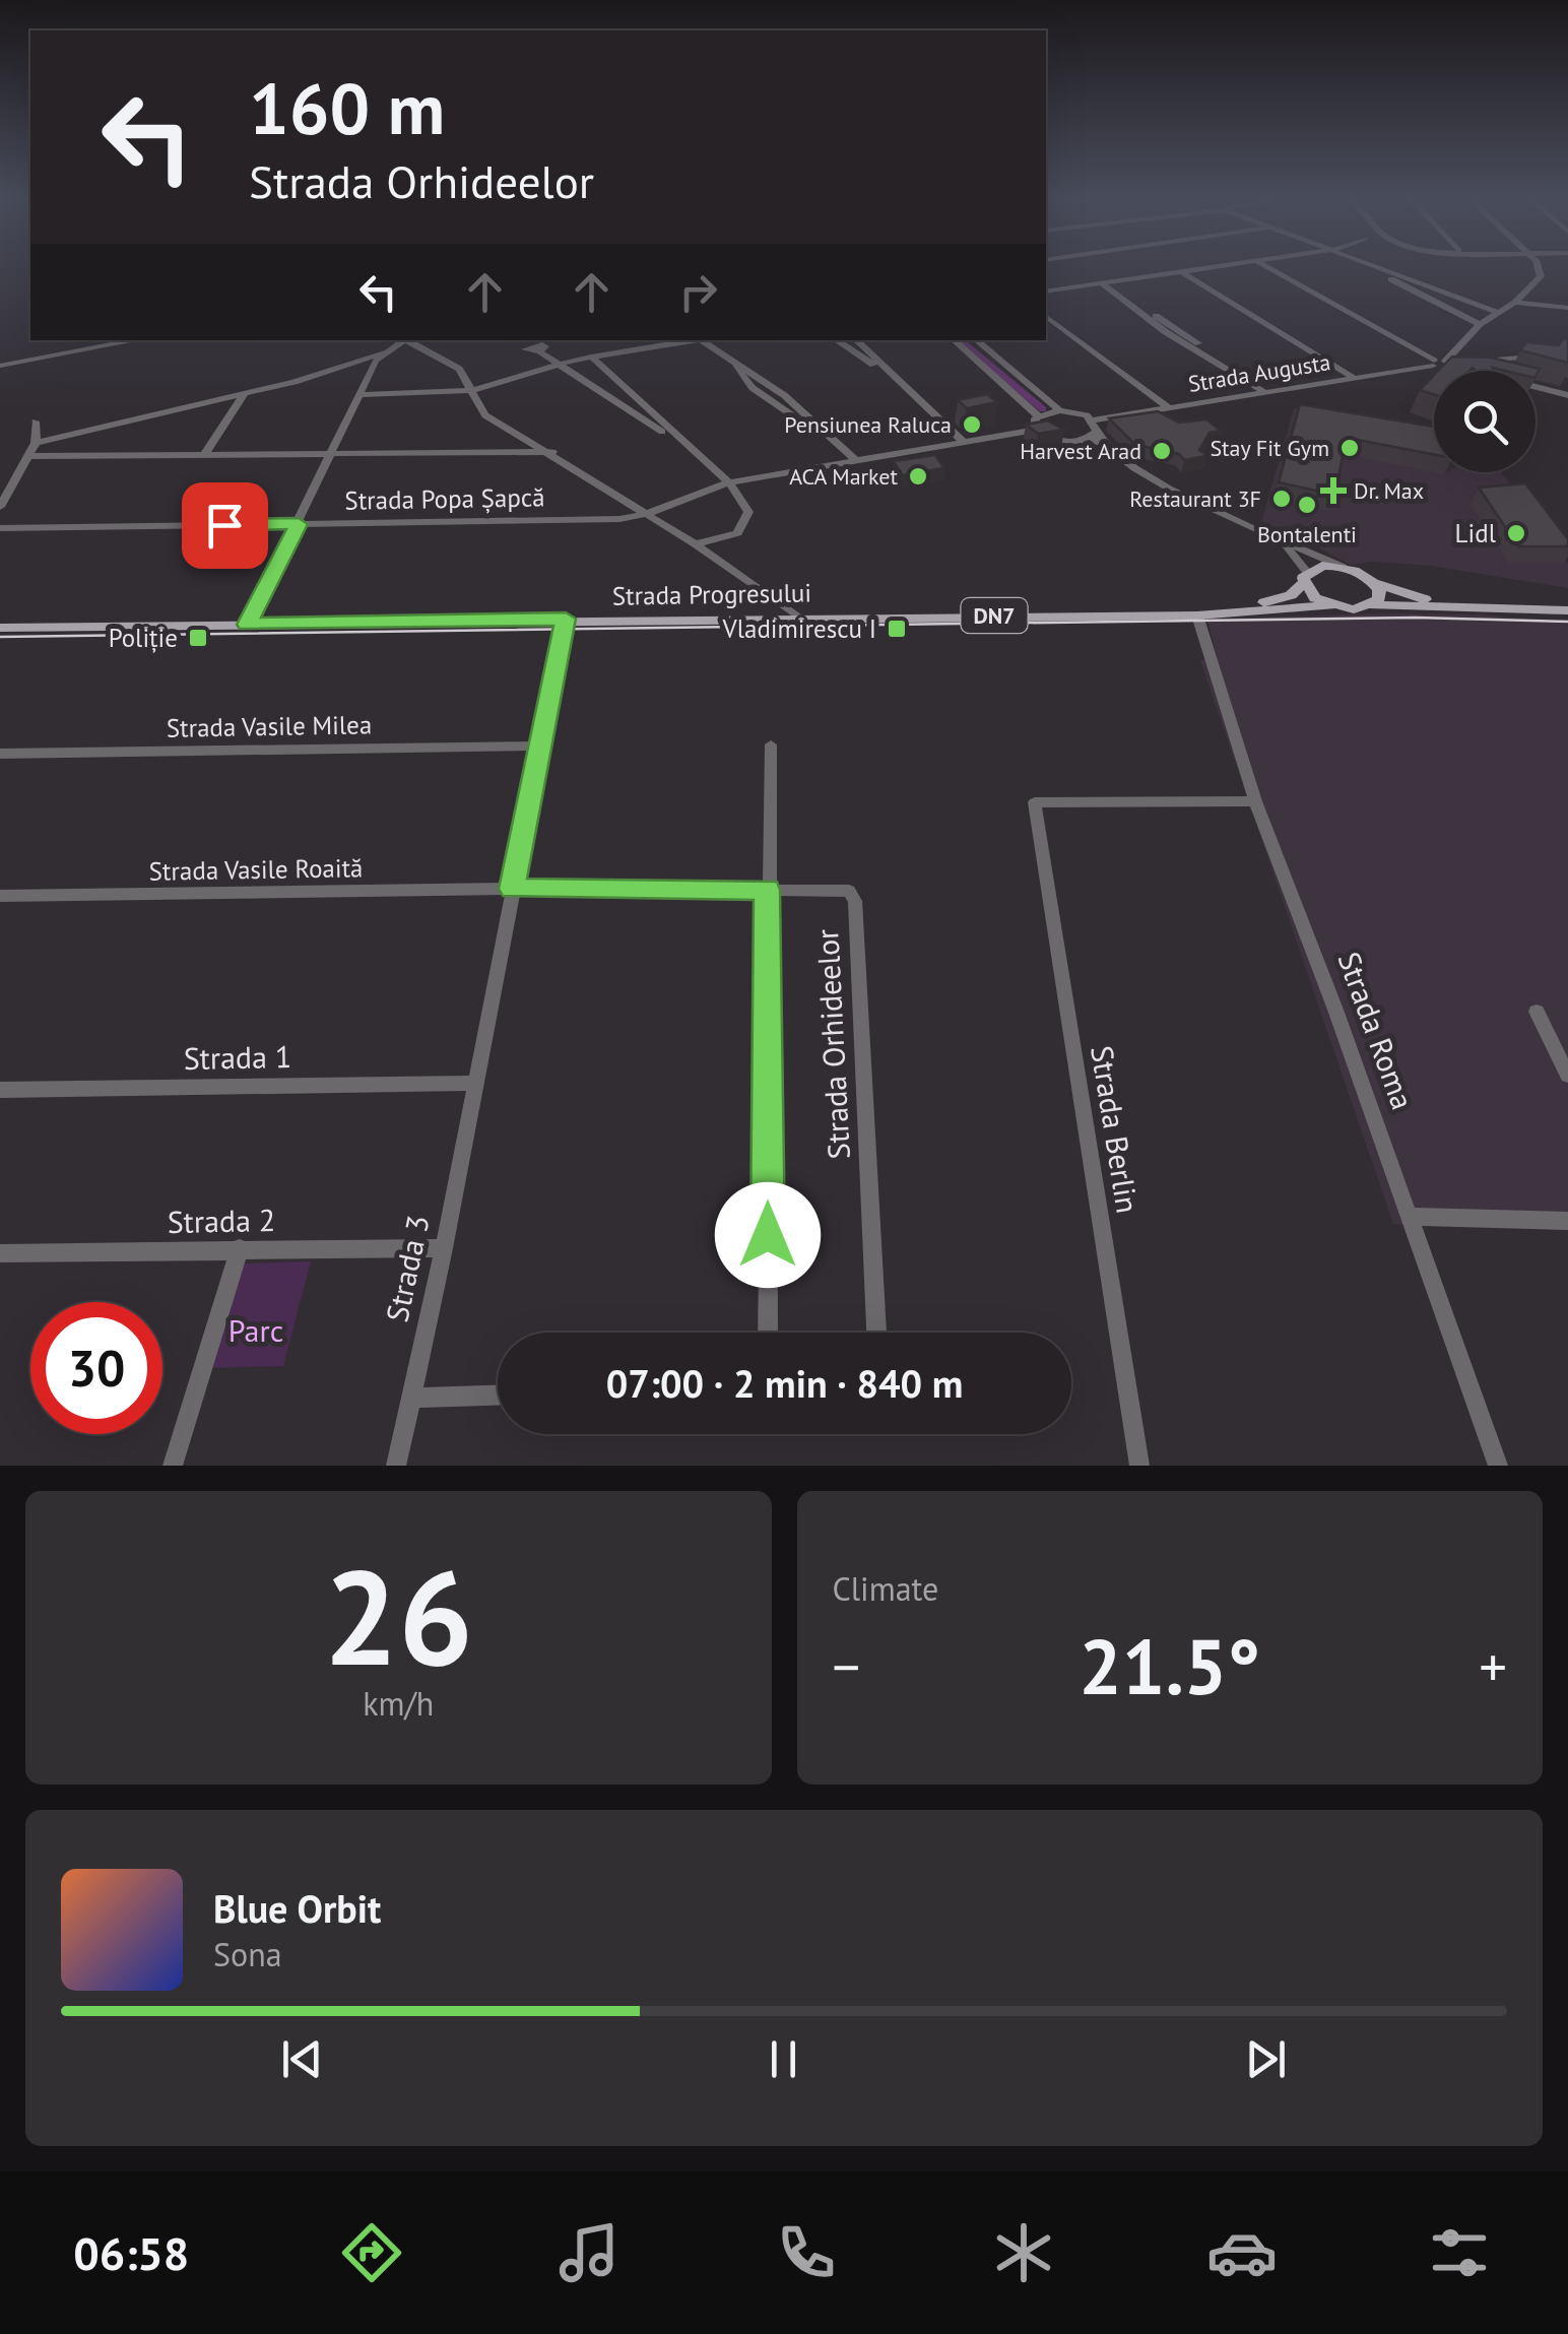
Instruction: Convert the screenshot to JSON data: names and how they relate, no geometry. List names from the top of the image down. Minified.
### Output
{"streets":{"main road":["Strada Progresului","DN7"],"street":["Strada Augusta","Strada Popa Șapcă","Strada Vasile Milea","Strada Vasile Roaită","Strada Roma","Strada Orhideelor","Strada 1","Strada Berlin","Strada 2","Strada 3"]},"crossings":[["Strada Progresului","DN7"],["Strada Progresului","Strada Roma"],["Strada Progresului","Strada 3"],["Strada Vasile Milea","Strada 3"],["Strada Vasile Roaită","Strada Orhideelor"],["Strada Vasile Roaită","Strada 3"],["Strada Roma","Strada Berlin"],["Strada Orhideelor","Strada 3"],["Strada 1","Strada 3"],["Strada 2","Strada 3"]],"parks":["Parc"],"places":{"other":["Pensiunea Raluca","Stay Fit Gym","Harvest Arad","ACA Market","Restaurant 3F","Bontalenti","Lidl"],"health":["Dr. Max"],"transit":["Vladimirescu I","Poliție"]},"page":{"turn":["160 m","Strada Orhideelor"],"limit":"30","trip":"07:00 · 2 min · 840 m","tile":[["26","km/h"],"Climate"],"heat":["−","21.5°","+"],"song":["Blue Orbit","Sona"],"tabs":"06:58"}}
